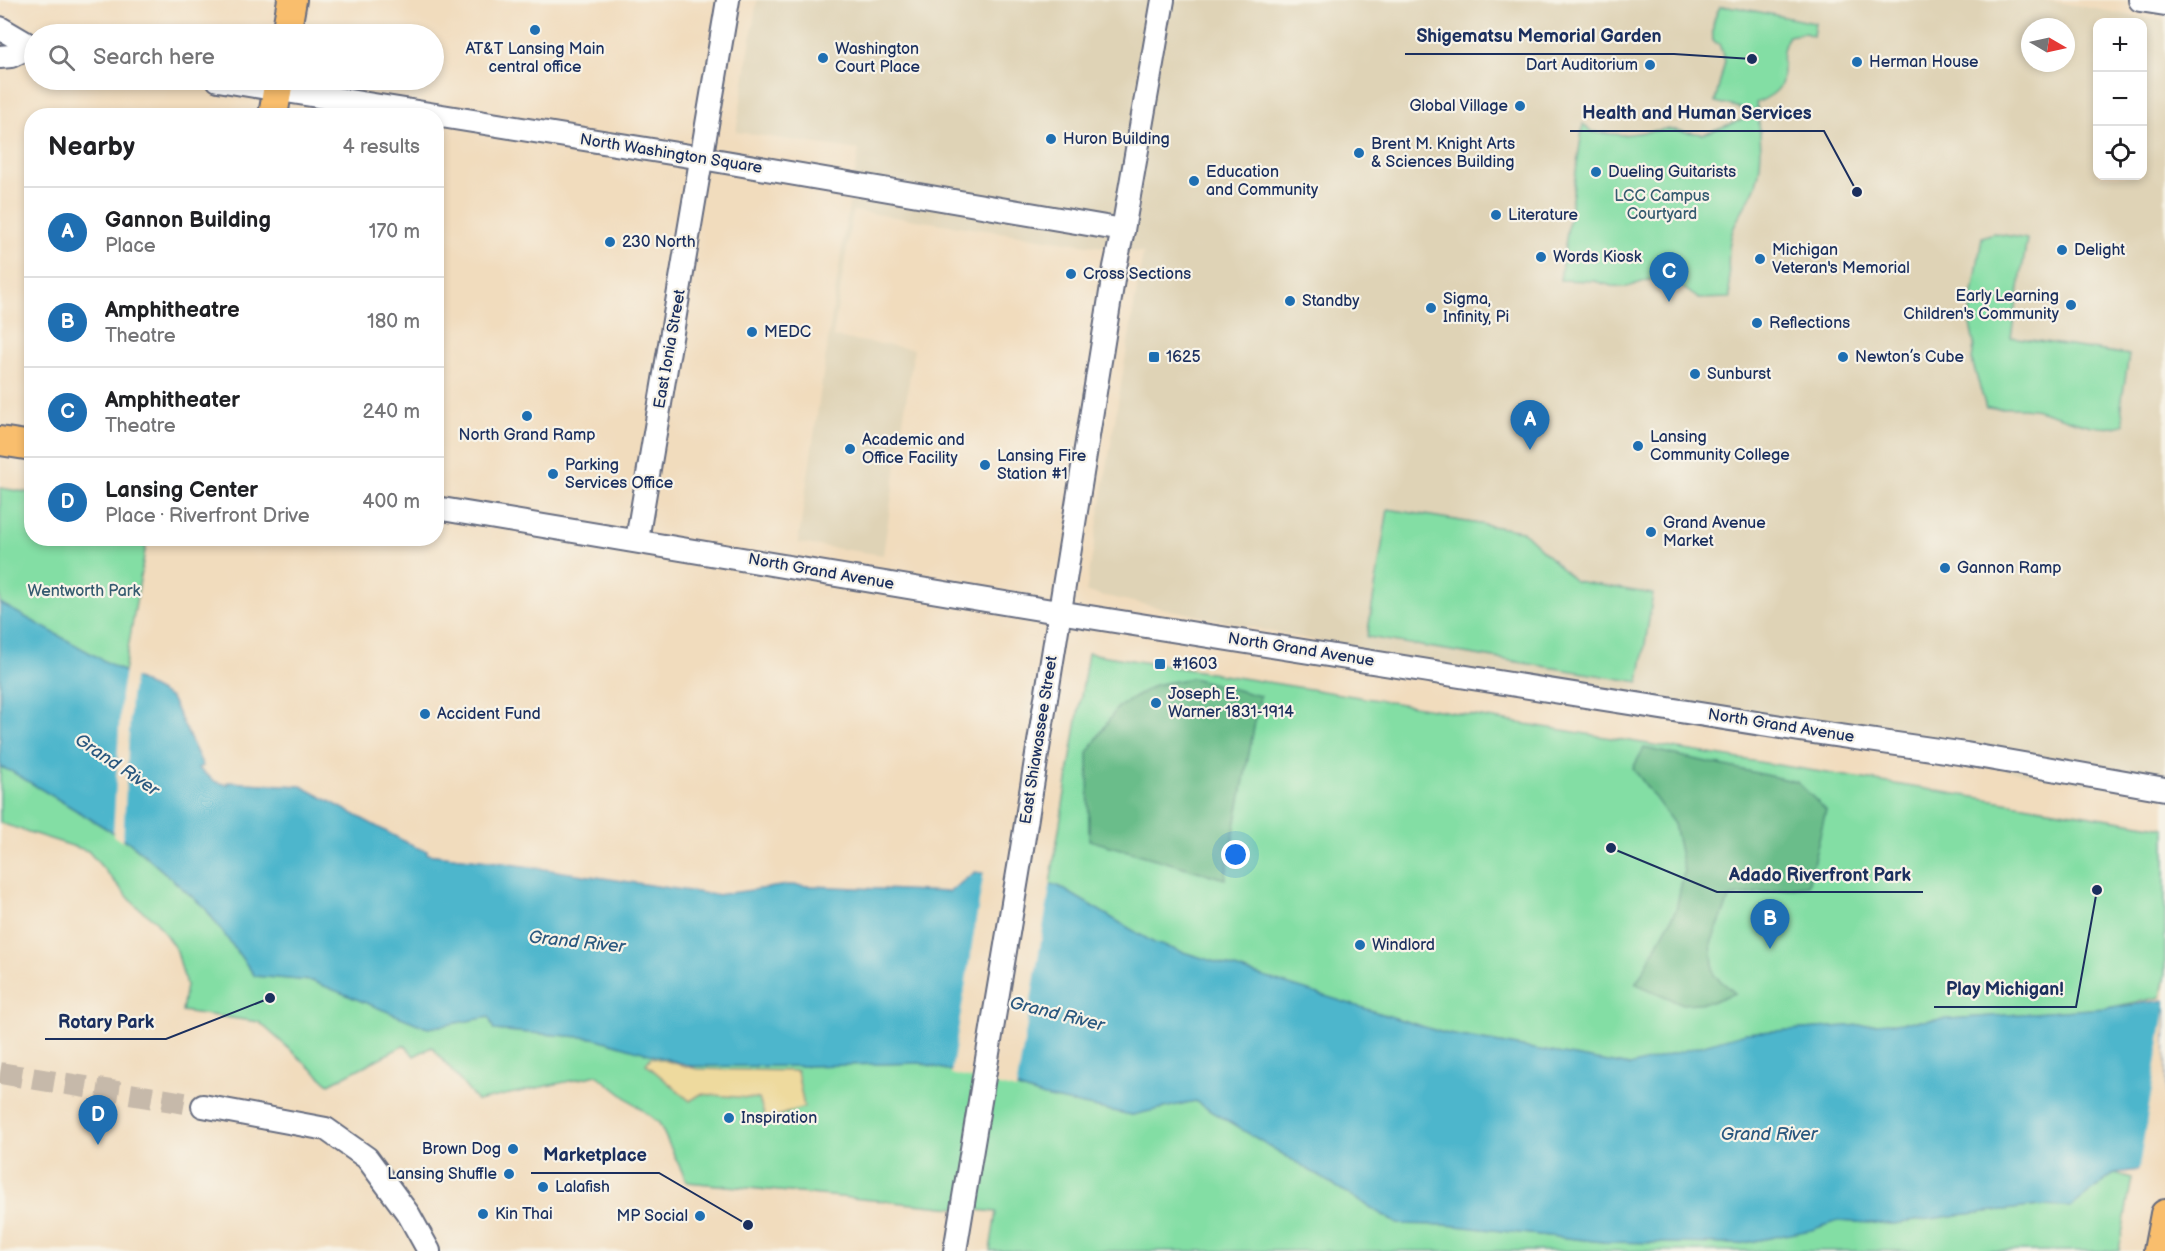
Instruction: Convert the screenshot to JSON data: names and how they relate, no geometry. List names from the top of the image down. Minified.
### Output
{"streets":{"street":["North Washington Square","East Ionia Street","North Grand Avenue","East Shiawassee Street"]},"crossings":[["North Washington Square","East Ionia Street"],["North Washington Square","East Shiawassee Street"],["East Ionia Street","North Grand Avenue"],["North Grand Avenue","East Shiawassee Street"]],"water":["Grand River"],"parks":["LCC Campus Courtyard","Wentworth Park"],"places":{"other":["AT&T Lansing Main central office","Washington Court Place","Shigematsu Memorial Garden","Herman House","Dart Auditorium","Global Village","Huron Building","Brent M. Knight Arts & Sciences Building","Dueling Guitarists","Education and Community","Health and Human Services","Literature","230 North","Delight","Words Kiosk","Michigan Veteran's Memorial","Cross Sections","Standby","Early Learning Children's Community","Sigma, Infinity, Pi","Reflections","MEDC","Newton’s Cube","Sunburst","North Grand Ramp","Lansing Community College","Academic and Office Facility","Lansing Fire Station #1","Parking Services Office","Grand Avenue Market","Gannon Ramp","Joseph E. Warner 1831-1914","Accident Fund","Adado Riverfront Park","Play Michigan!","Windlord","Rotary Park","Inspiration","Brown Dog","Lansing Shuffle","Lalafish","Kin Thai","MP Social","Marketplace"],"transit":["1625","#1603"]},"north":"right","page":{"map_buttons":["+","−"],"search":"Search here","heading":["Nearby","4 results"],"list":[{"mark":"A","name":"Gannon Building","note":"Place","value":"170 m"},{"mark":"B","name":"Amphitheatre","note":"Theatre","value":"180 m"},{"mark":"C","name":"Amphitheater","note":"Theatre","value":"240 m"},{"mark":"D","name":"Lansing Center","note":"Place · Riverfront Drive","value":"400 m"}],"pins":["C","A","B","D"]}}
